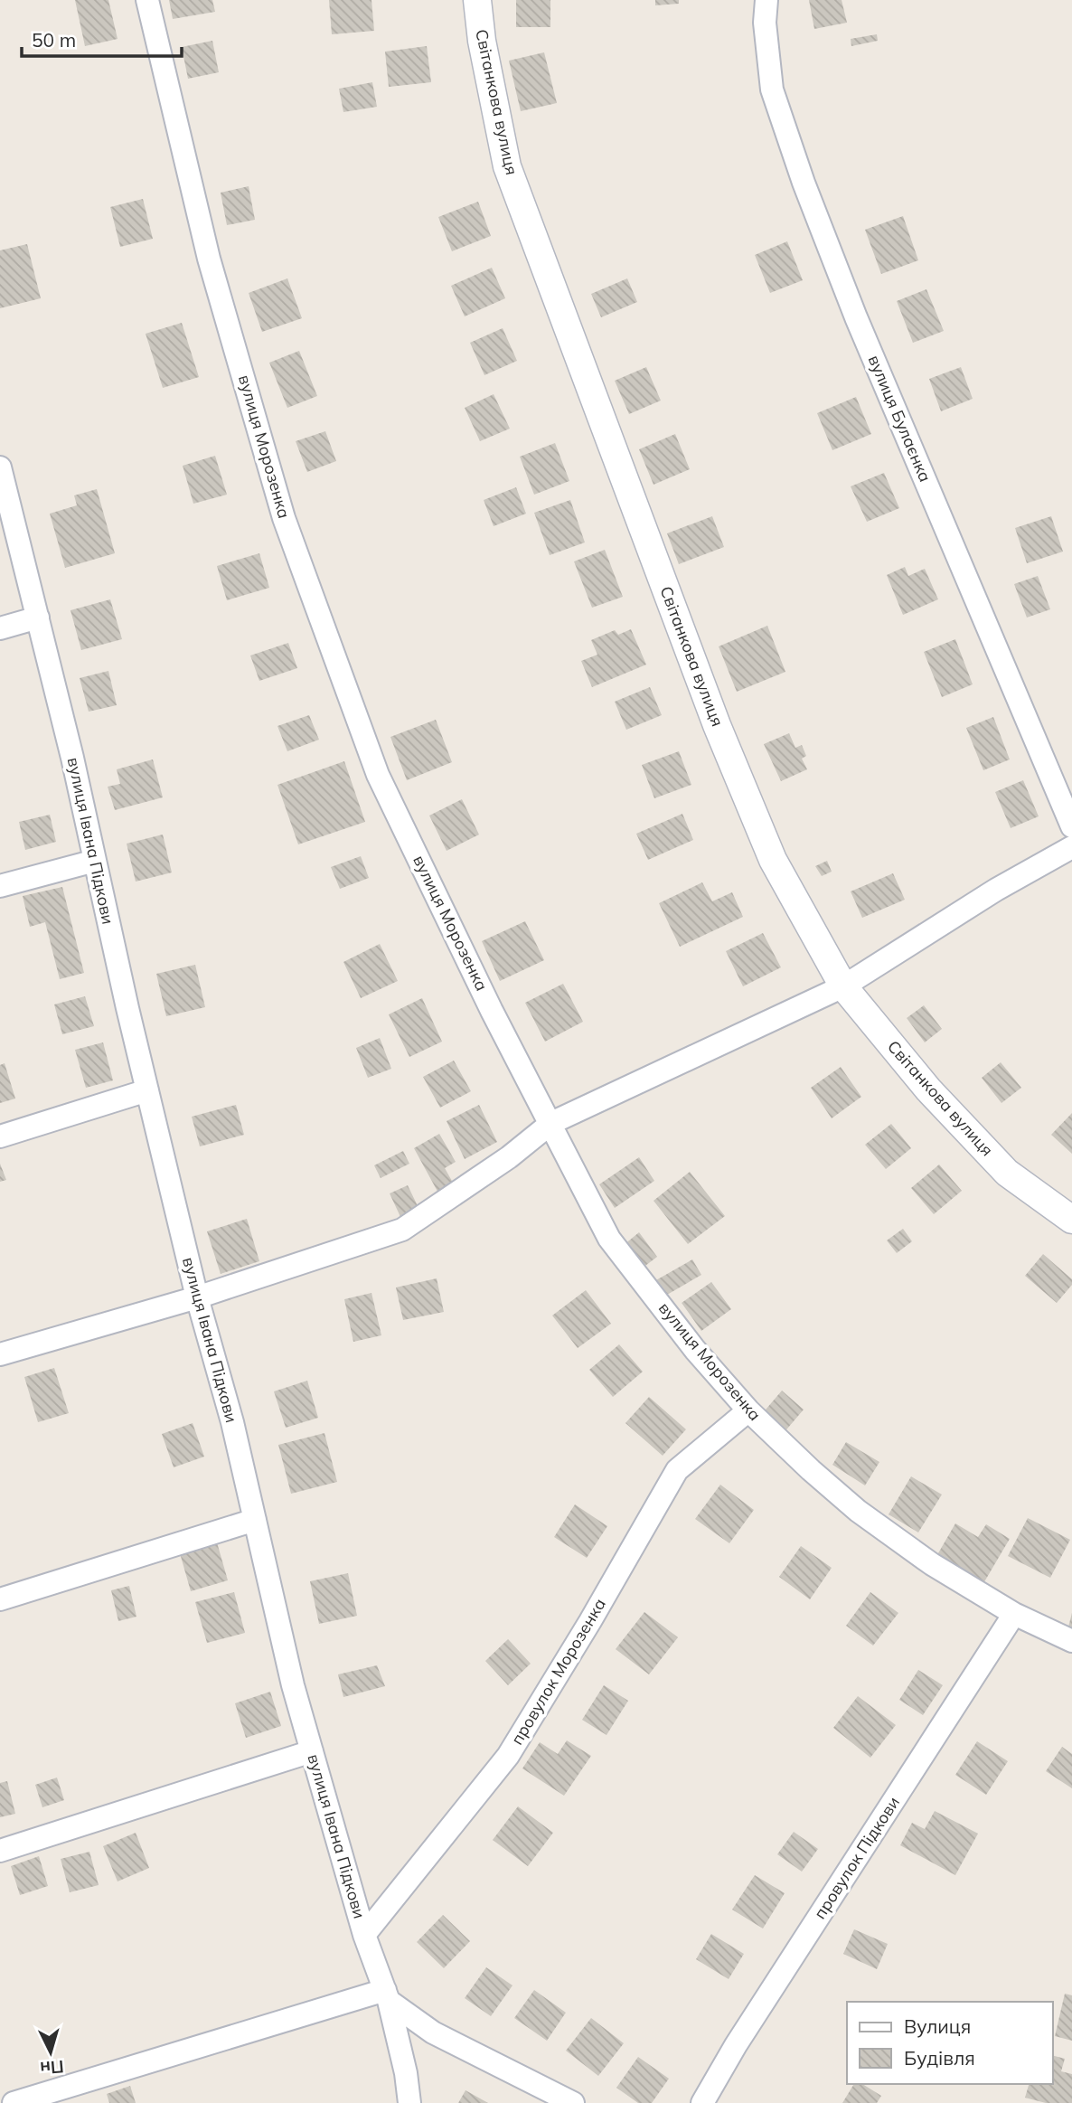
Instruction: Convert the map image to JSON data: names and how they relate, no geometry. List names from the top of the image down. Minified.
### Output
{"streets":{"street":["Світанкова вулиця","вулиця Булаєнка","вулиця Морозенка","вулиця Івана Підкови","провулок Морозенка","провулок Підкови"]},"crossings":[["вулиця Морозенка","провулок Морозенка"],["вулиця Морозенка","провулок Підкови"],["вулиця Івана Підкови","провулок Морозенка"]],"legend":["Вулиця","Будівля"],"scale_bar":"50 m","north":"bottom"}
